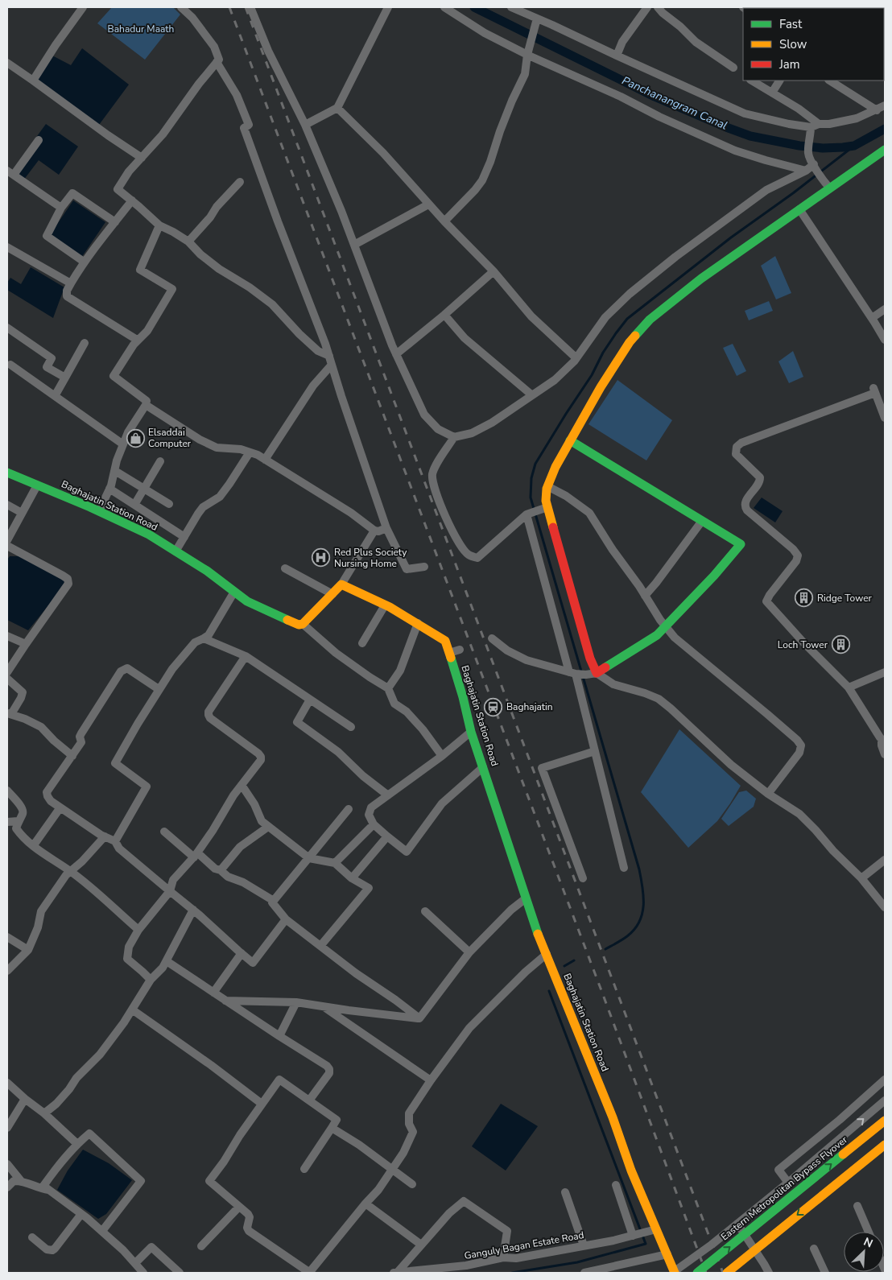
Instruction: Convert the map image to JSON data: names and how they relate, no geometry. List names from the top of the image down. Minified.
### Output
{"streets":{"street":["Baghajatin Station Road","Eastern Metropolitan Bypass Flyover","Ganguly Bagan Estate Road"]},"crossings":[["Baghajatin Station Road","Ganguly Bagan Estate Road"]],"water":["Panchanangram Canal"],"parks":["Bahadur Maath"],"places":{"shop":["Elsaddai Computer"],"hospital":["Red Plus Society Nursing Home"],"building":["Ridge Tower","Loch Tower"],"station":["Baghajatin"]},"legend":["Fast","Slow","Jam"],"north":"top right"}
